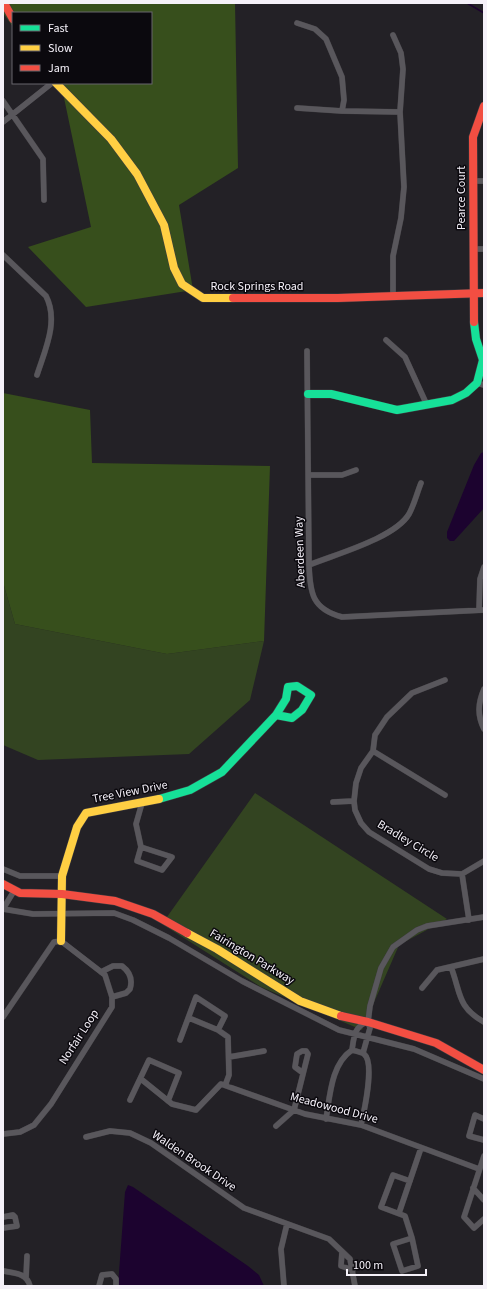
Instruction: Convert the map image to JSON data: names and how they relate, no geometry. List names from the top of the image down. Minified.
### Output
{"streets":{"street":["Pearce Court","Rock Springs Road","Aberdeen Way","Tree View Drive","Bradley Circle","Fairington Parkway","Norfair Loop","Meadowood Drive","Walden Brook Drive"]},"crossings":[["Pearce Court","Rock Springs Road"],["Tree View Drive","Fairington Parkway"]],"legend":["Fast","Slow","Jam"],"scale_bar":"100 m"}
